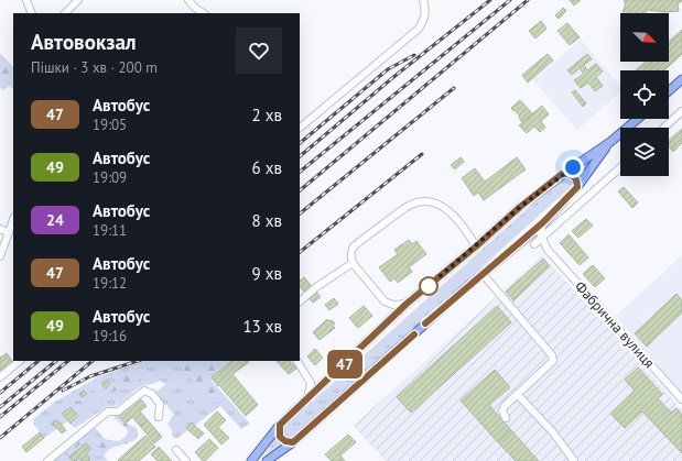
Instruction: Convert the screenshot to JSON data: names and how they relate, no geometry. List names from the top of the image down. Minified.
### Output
{"streets":{"street":["Фабрична вулиця"]},"lines":["bus line 47"],"north":"bottom right","page":{"on_map":"47","heading":["Автовокзал","Пішки · 3 хв · 200 m"],"list":[{"mark":"47","name":"Автобус","note":"19:05","value":"2 хв"},{"mark":"49","name":"Автобус","note":"19:09","value":"6 хв"},{"mark":"24","name":"Автобус","note":"19:11","value":"8 хв"},{"mark":"47","name":"Автобус","note":"19:12","value":"9 хв"},{"mark":"49","name":"Автобус","note":"19:16","value":"13 хв"}]}}
